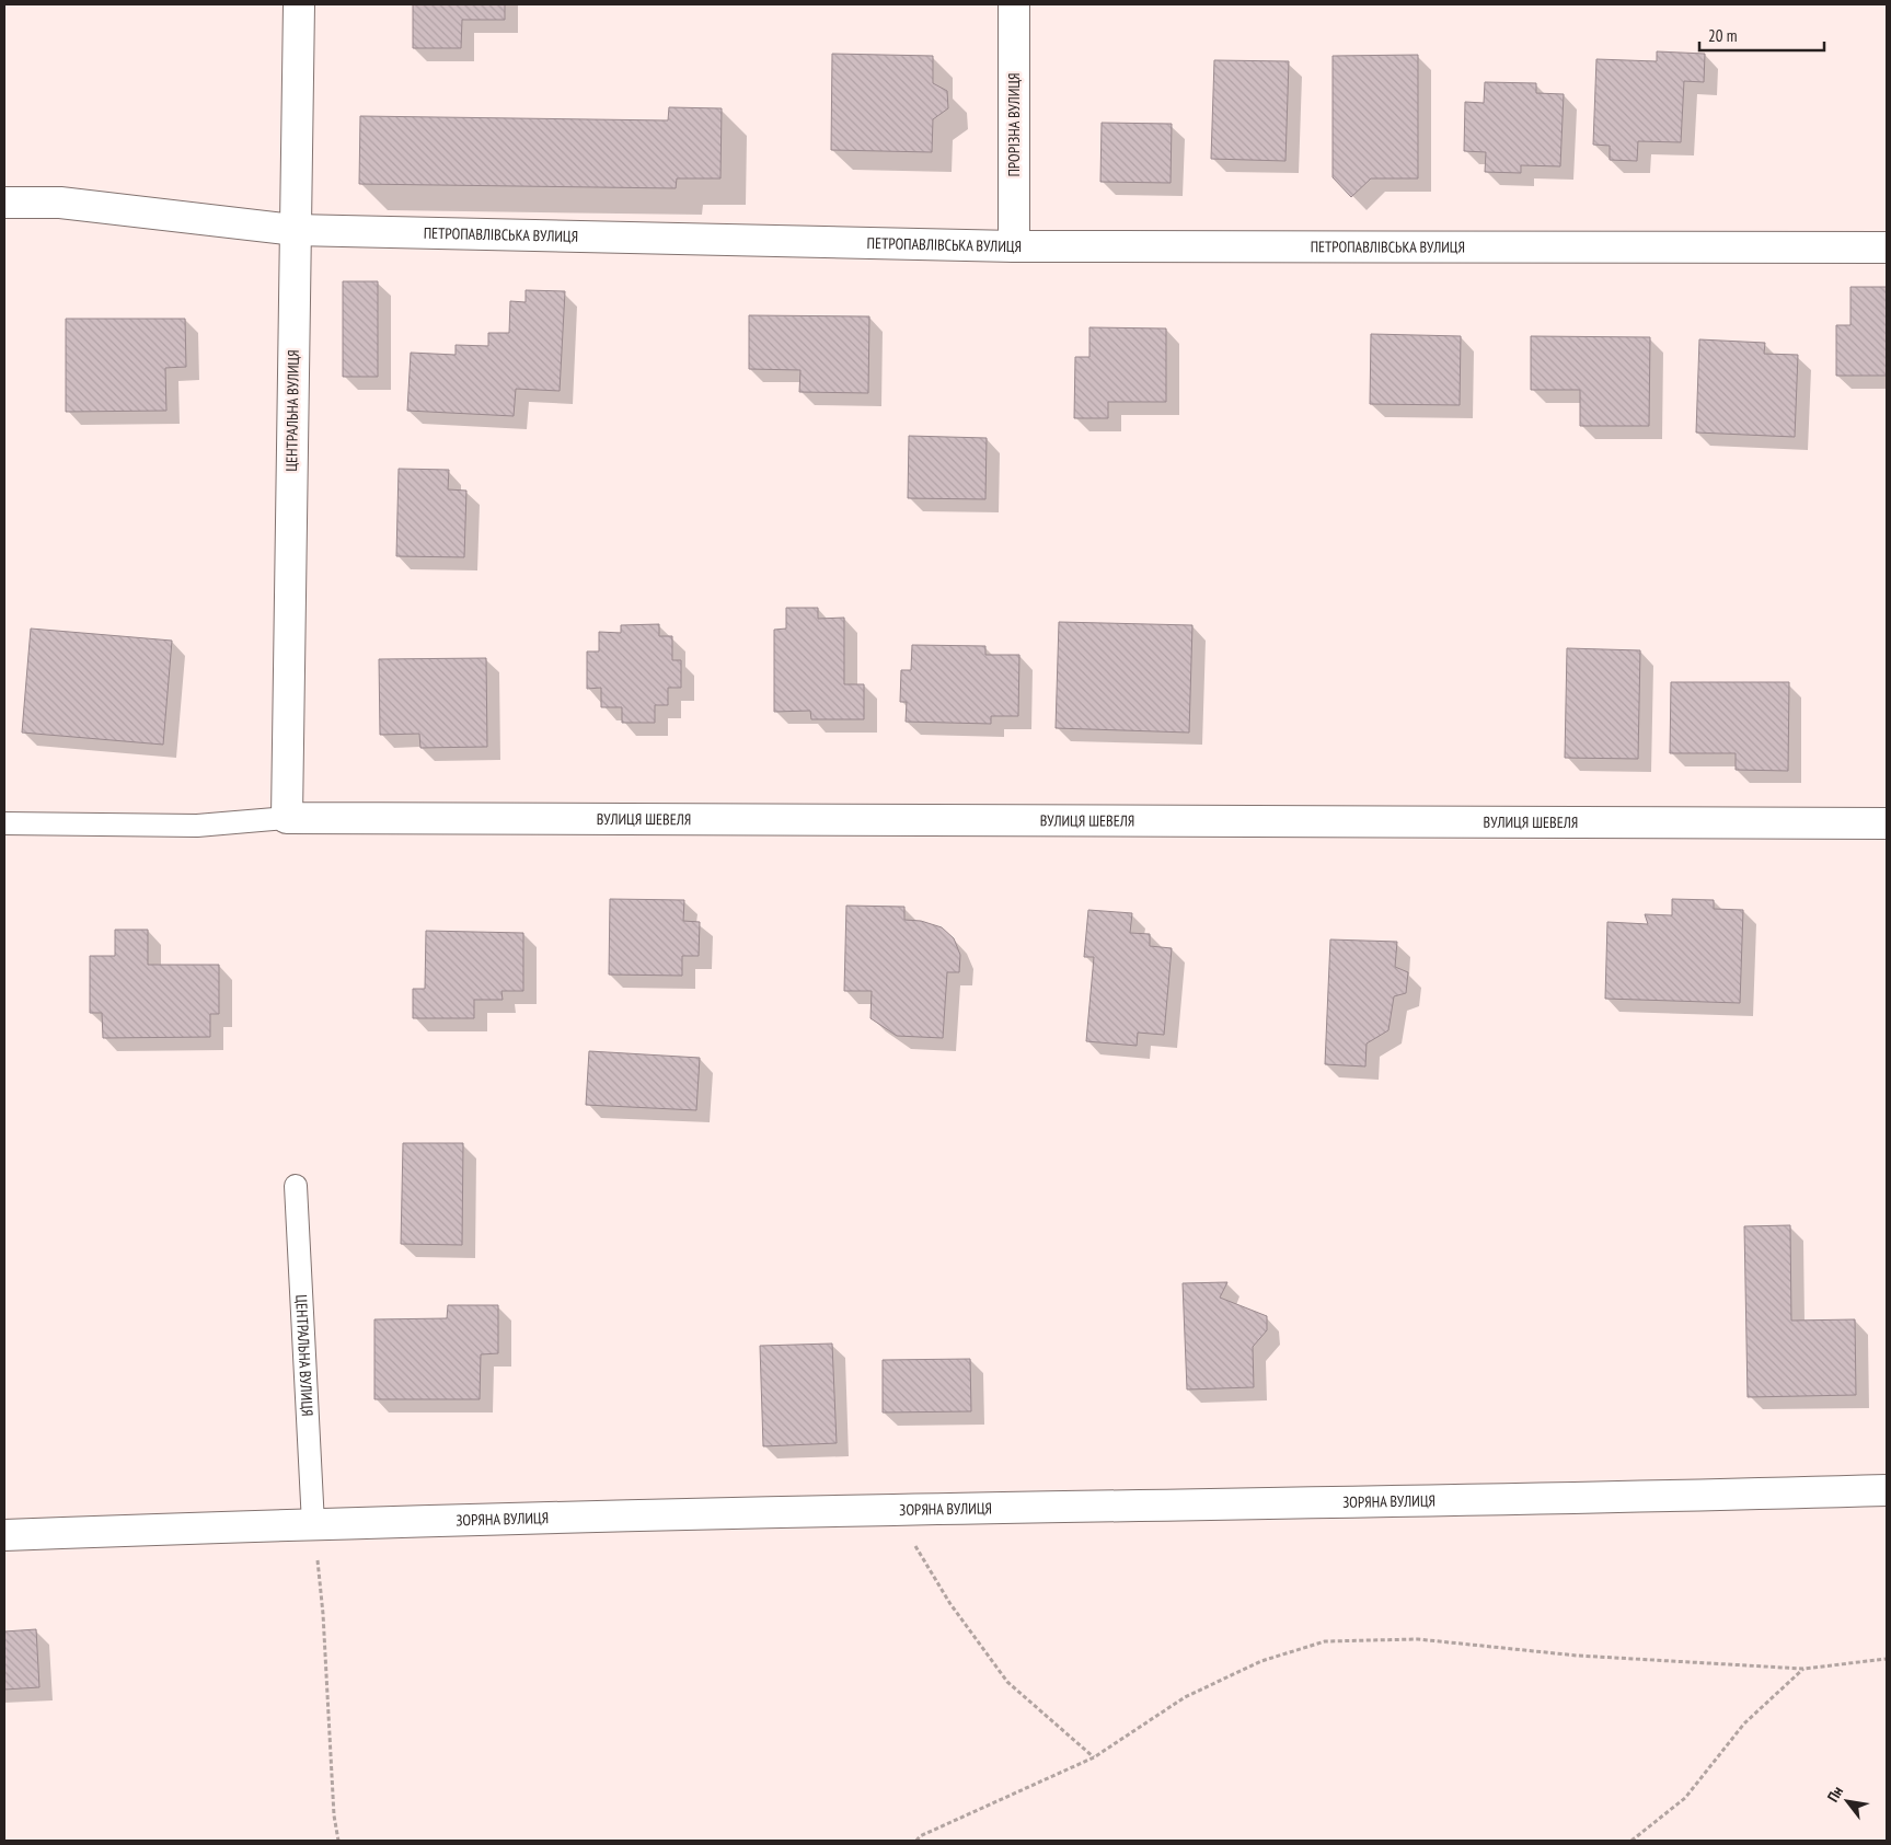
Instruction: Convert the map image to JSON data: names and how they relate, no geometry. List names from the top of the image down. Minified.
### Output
{"streets":{"street":["ПРОРІЗНА ВУЛИЦЯ","ПЕТРОПАВЛІВСЬКА ВУЛИЦЯ","ЦЕНТРАЛЬНА ВУЛИЦЯ","ВУЛИЦЯ ШЕВЕЛЯ","ЗОРЯНА ВУЛИЦЯ"]},"crossings":[["ПРОРІЗНА ВУЛИЦЯ","ПЕТРОПАВЛІВСЬКА ВУЛИЦЯ"],["ПЕТРОПАВЛІВСЬКА ВУЛИЦЯ","ЦЕНТРАЛЬНА ВУЛИЦЯ"],["ЦЕНТРАЛЬНА ВУЛИЦЯ","ВУЛИЦЯ ШЕВЕЛЯ"],["ЦЕНТРАЛЬНА ВУЛИЦЯ","ЗОРЯНА ВУЛИЦЯ"]],"scale_bar":"20 m","north":"top left"}
